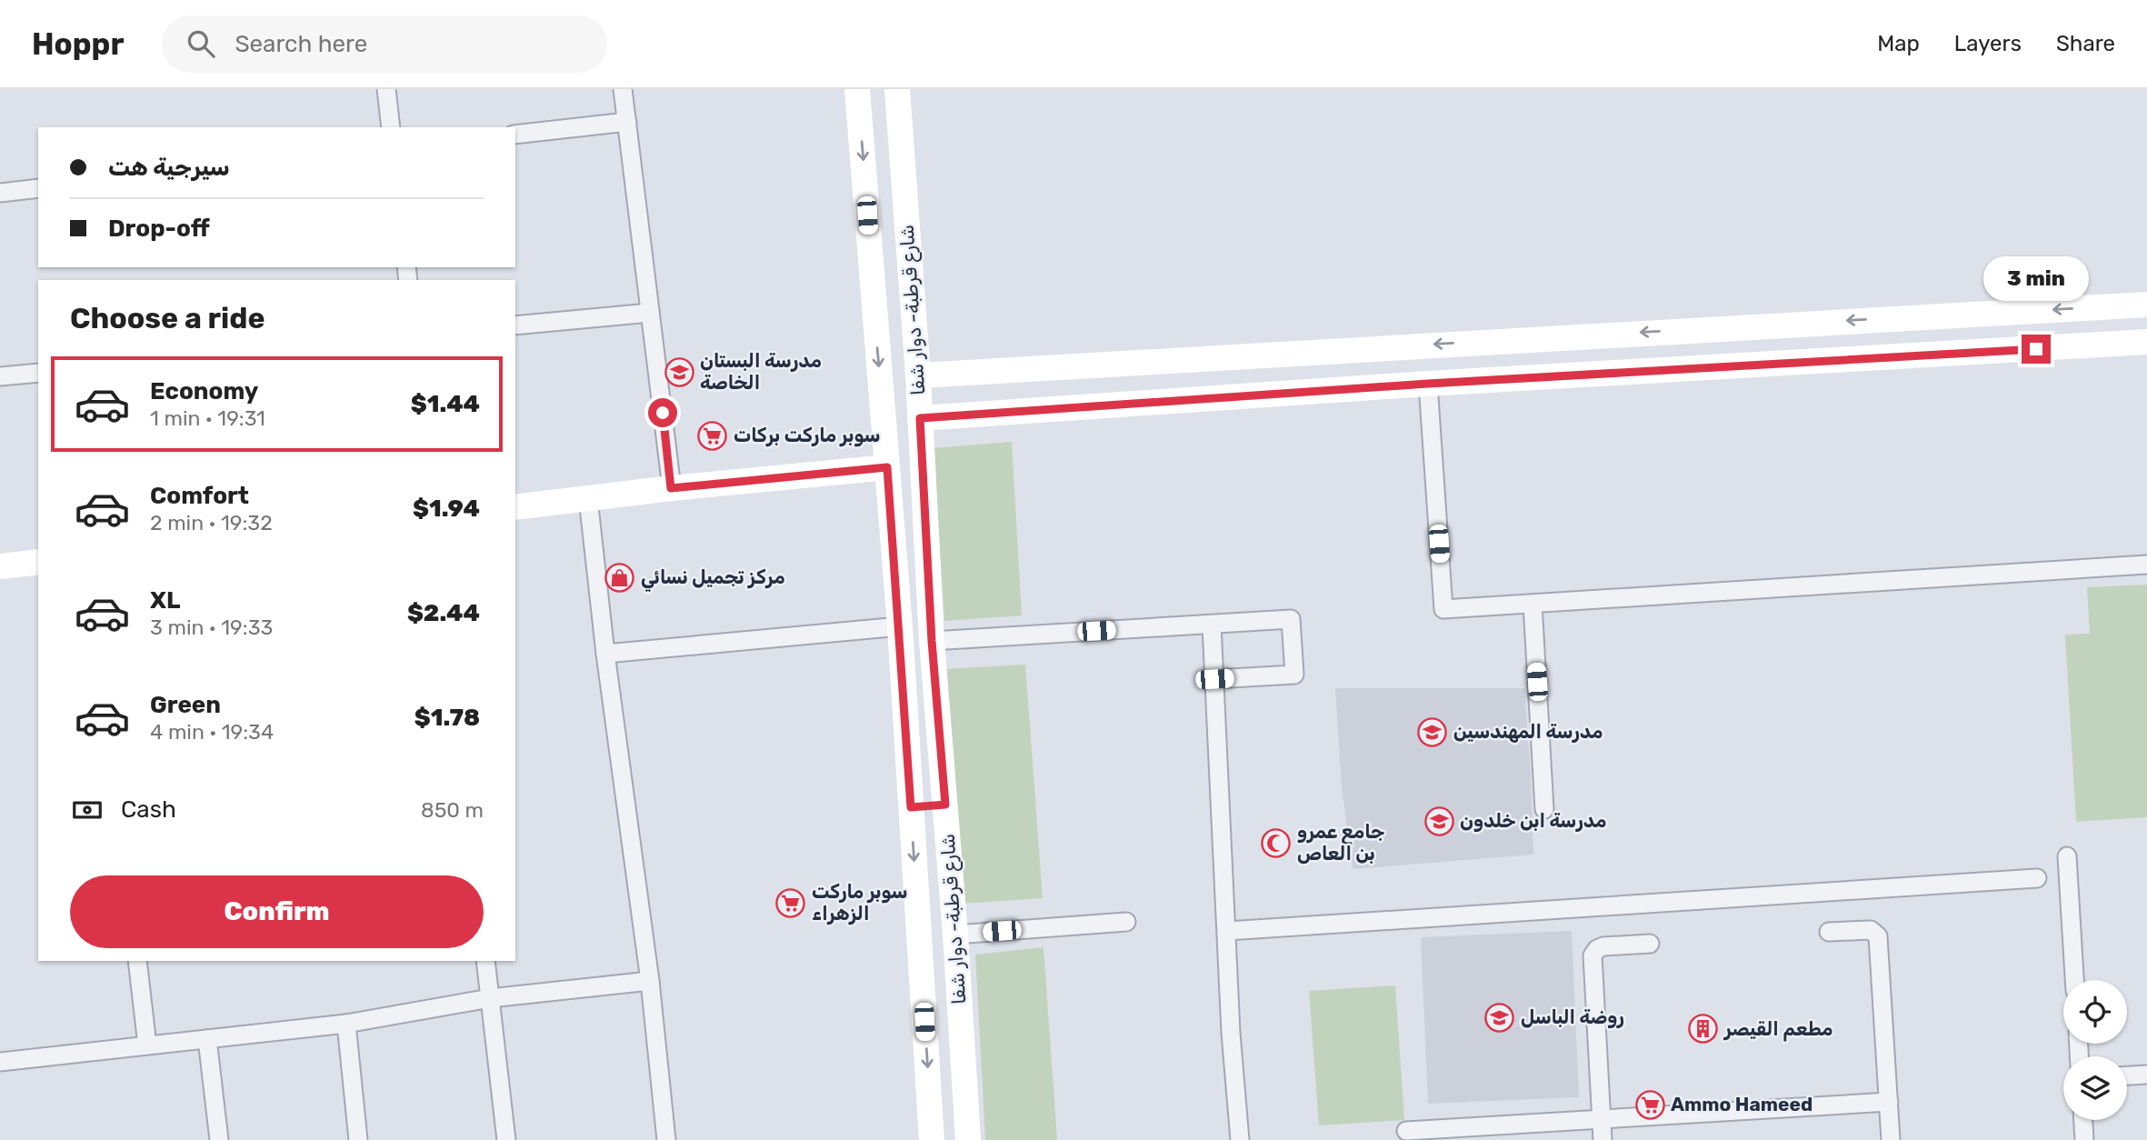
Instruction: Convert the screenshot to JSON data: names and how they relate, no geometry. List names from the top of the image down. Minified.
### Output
{"streets":{"street":["شارع قرطبة- دوار شفا"]},"places":{"school or university":["مدرسة البستان الخاصة","مدرسة المهندسين","مدرسة ابن خلدون","روضة الباسل"],"supermarket":["سوبر ماركت بركات","سوبر ماركت الزهراء","Ammo Hameed"],"shop":["مركز تجميل نسائي"],"mosque":["جامع عمرو بن العاص"],"building":["مطعم القيصر"]},"page":{"header":"Hoppr","search":"Search here","nav":["Map","Layers","Share"],"banner":["سيرجية هت","Drop-off"],"bubble":"3 min","heading":"Choose a ride","list":[{"name":"Economy","note":"1 min · 19:31","value":"$1.44"},{"name":"Comfort","note":"2 min · 19:32","value":"$1.94"},{"name":"XL","note":"3 min · 19:33","value":"$2.44"},{"name":"Green","note":"4 min · 19:34","value":"$1.78"}],"pay":["Cash","850 m"],"buttons":"Confirm"}}
